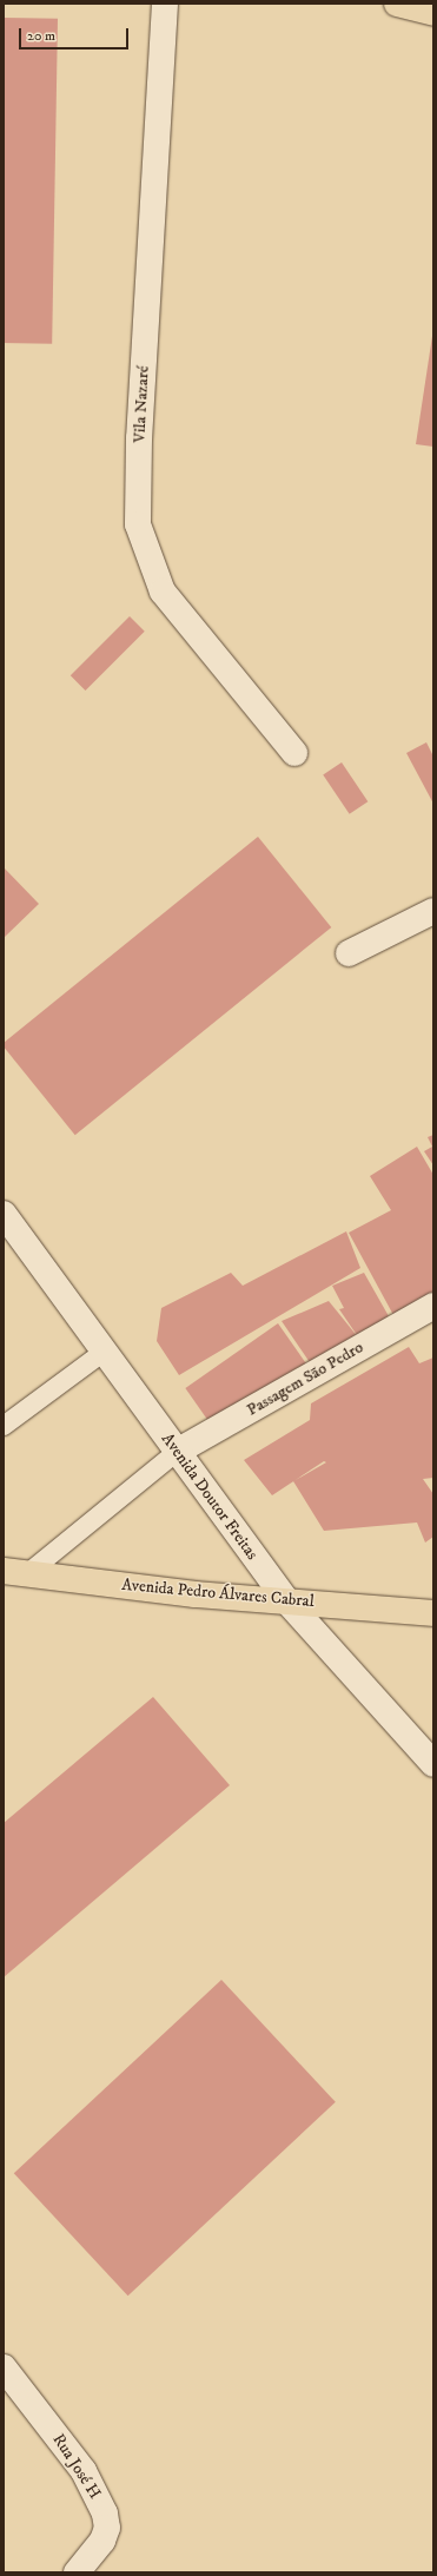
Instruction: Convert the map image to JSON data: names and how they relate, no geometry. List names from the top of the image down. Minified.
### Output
{"streets":{"main road":["Avenida Pedro Álvares Cabral"],"street":["Vila Nazaré","Passagem São Pedro","Avenida Doutor Freitas","Rua José H"]},"crossings":[["Passagem São Pedro","Avenida Doutor Freitas"],["Avenida Doutor Freitas","Avenida Pedro Álvares Cabral"]],"scale_bar":"20 m"}
